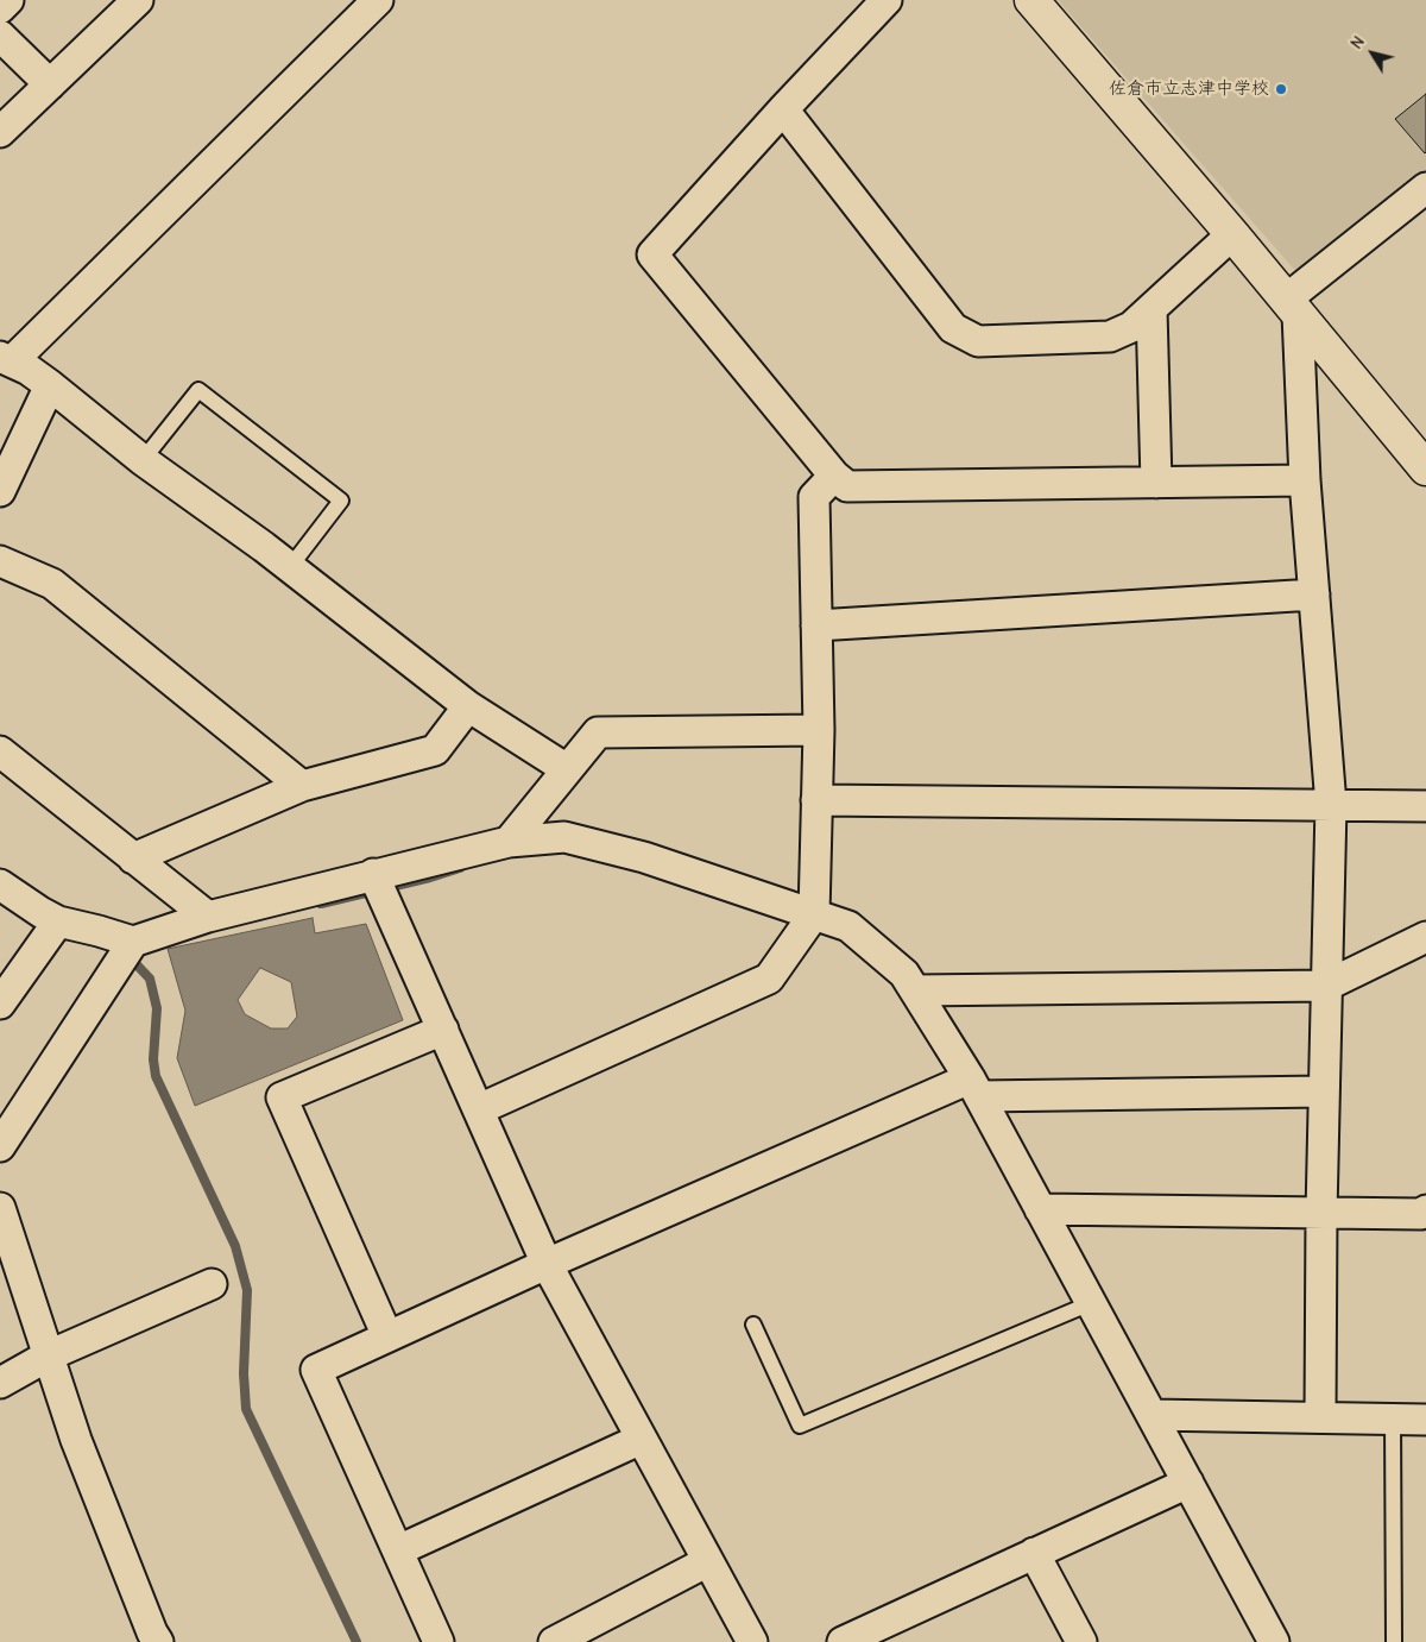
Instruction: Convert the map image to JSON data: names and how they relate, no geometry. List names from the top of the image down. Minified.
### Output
{"places":["佐倉市立志津中学校"],"north":"top left"}
